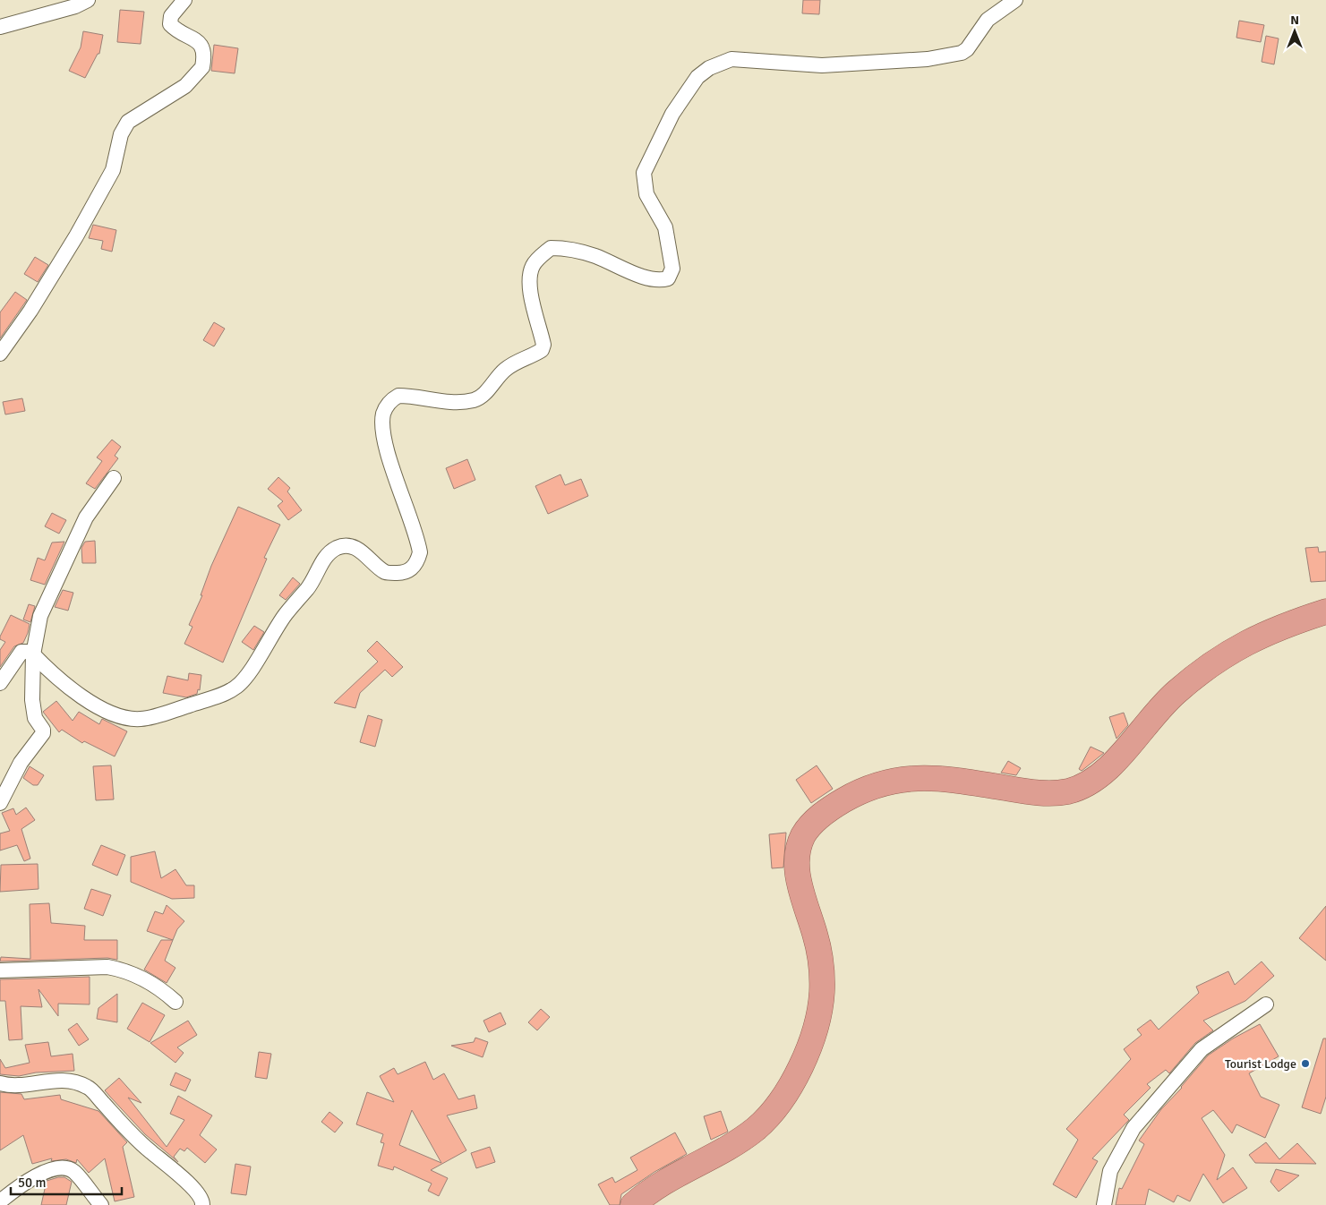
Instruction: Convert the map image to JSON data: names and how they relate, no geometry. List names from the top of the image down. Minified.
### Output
{"places":["Tourist Lodge"],"scale_bar":"50 m","north":"top"}
